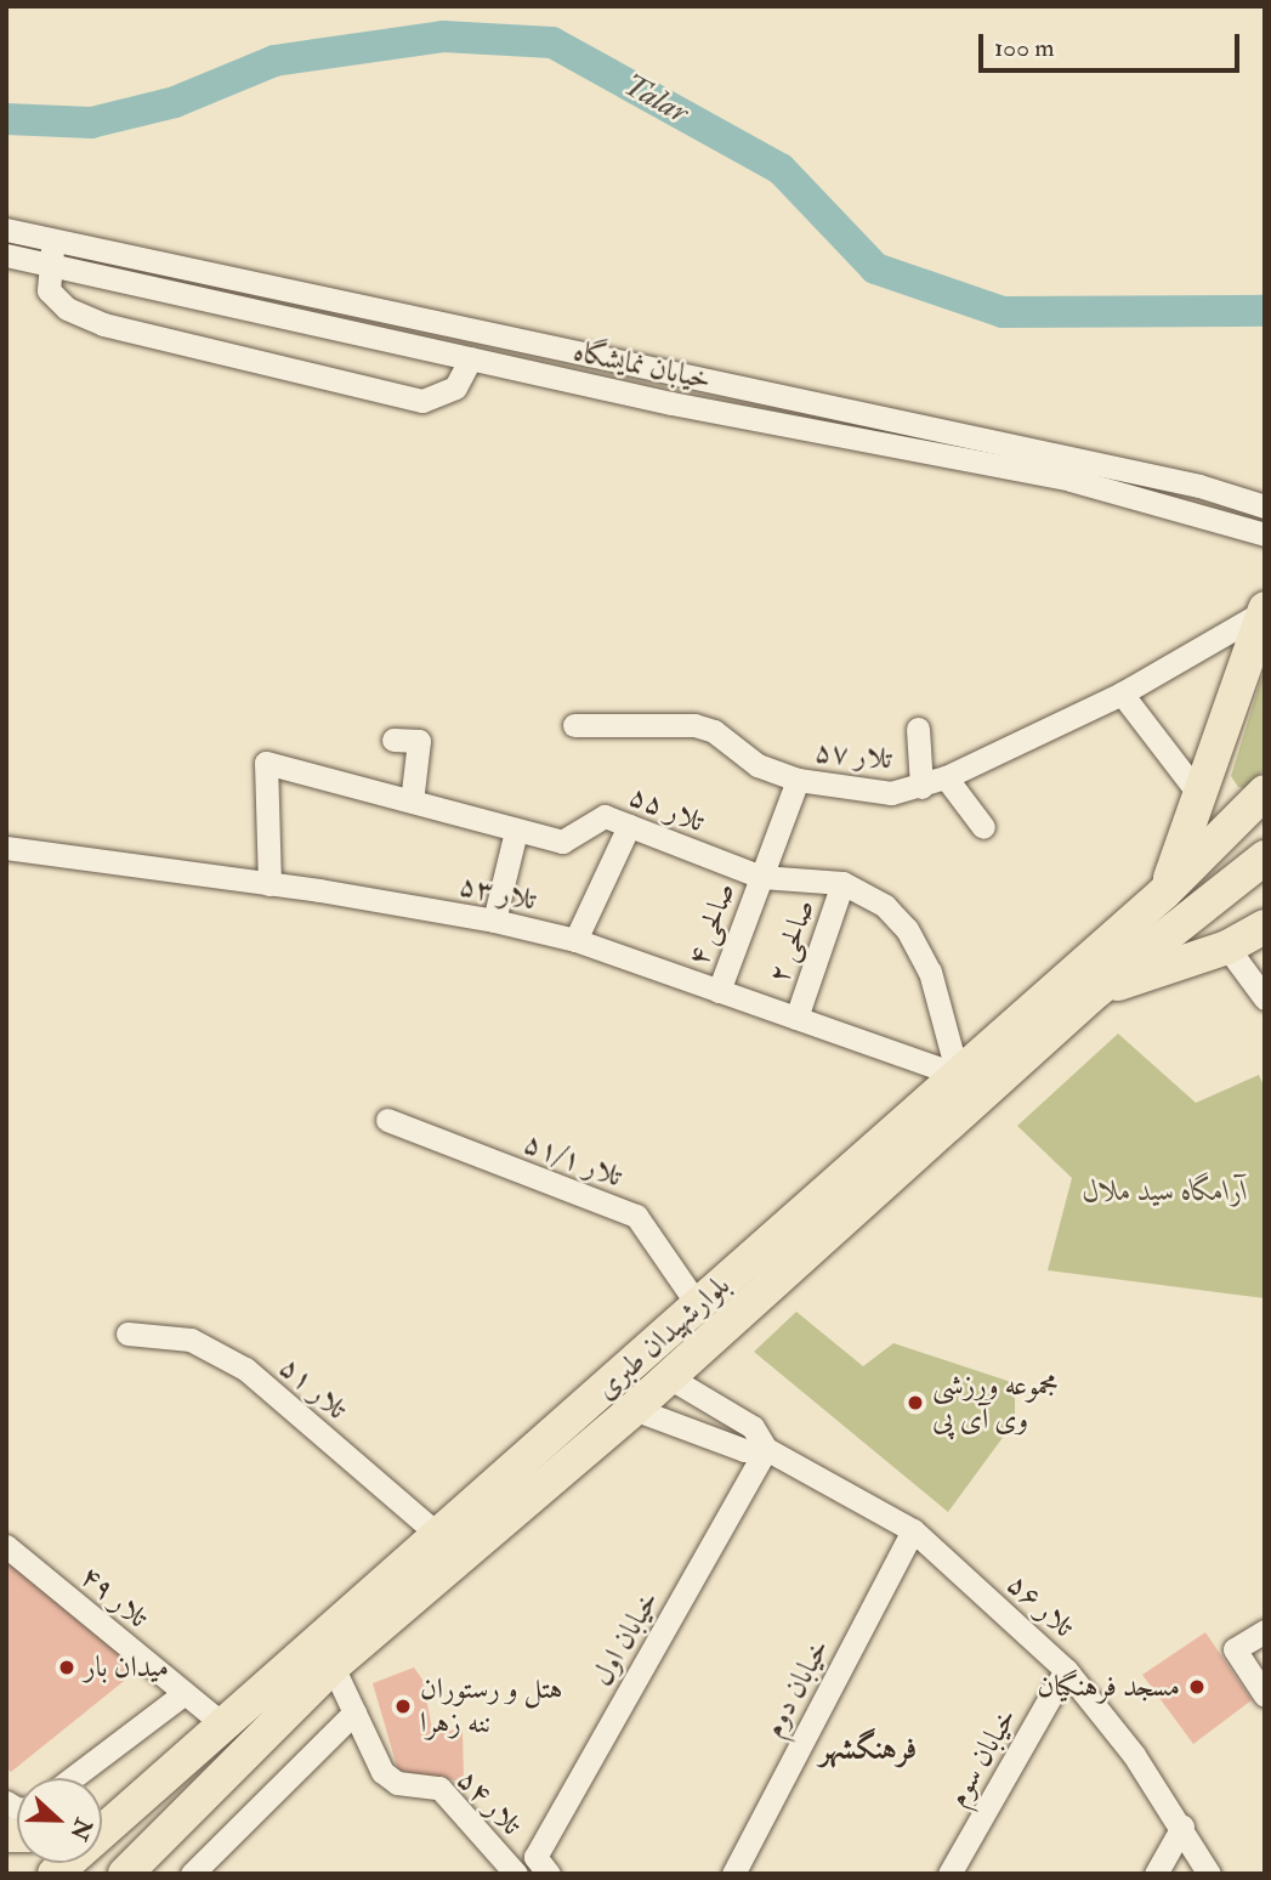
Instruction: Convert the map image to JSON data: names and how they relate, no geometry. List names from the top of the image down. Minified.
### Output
{"streets":{"highway":["بلوارشهیدان طبری"],"street":["خیابان نمایشگاه","تلار ۵۷","تلار ۵۵","تلار ۵۳","صالحی ۴","صالحی ۲","تلار ۵۱/۱","تلار ۵۱","تلار ۴۹","تلار ۵۶","خیابان اول","خیابان دوم","خیابان سوم","تلار ۵۴"]},"crossings":[["تلار ۵۷","صالحی ۴"],["تلار ۵۵","تلار ۵۳"],["تلار ۵۵","صالحی ۴"],["تلار ۵۵","صالحی ۲"],["تلار ۵۵","بلوارشهیدان طبری"],["تلار ۵۳","صالحی ۴"],["تلار ۵۳","صالحی ۲"],["تلار ۵۳","بلوارشهیدان طبری"],["تلار ۵۱/۱","بلوارشهیدان طبری"],["بلوارشهیدان طبری","تلار ۵۱"],["بلوارشهیدان طبری","تلار ۴۹"],["بلوارشهیدان طبری","تلار ۵۴"],["تلار ۵۶","خیابان اول"],["تلار ۵۶","خیابان دوم"],["تلار ۵۶","خیابان سوم"]],"districts":["فرهنگشهر"],"water":["Talar"],"parks":["آرامگاه سید ملال"],"places":["مجموعه ورزشی وی آی پی","میدان بار","مسجد فرهنگیان","هتل و رستوران ننه زهرا"],"scale_bar":"100 m","north":"right"}
